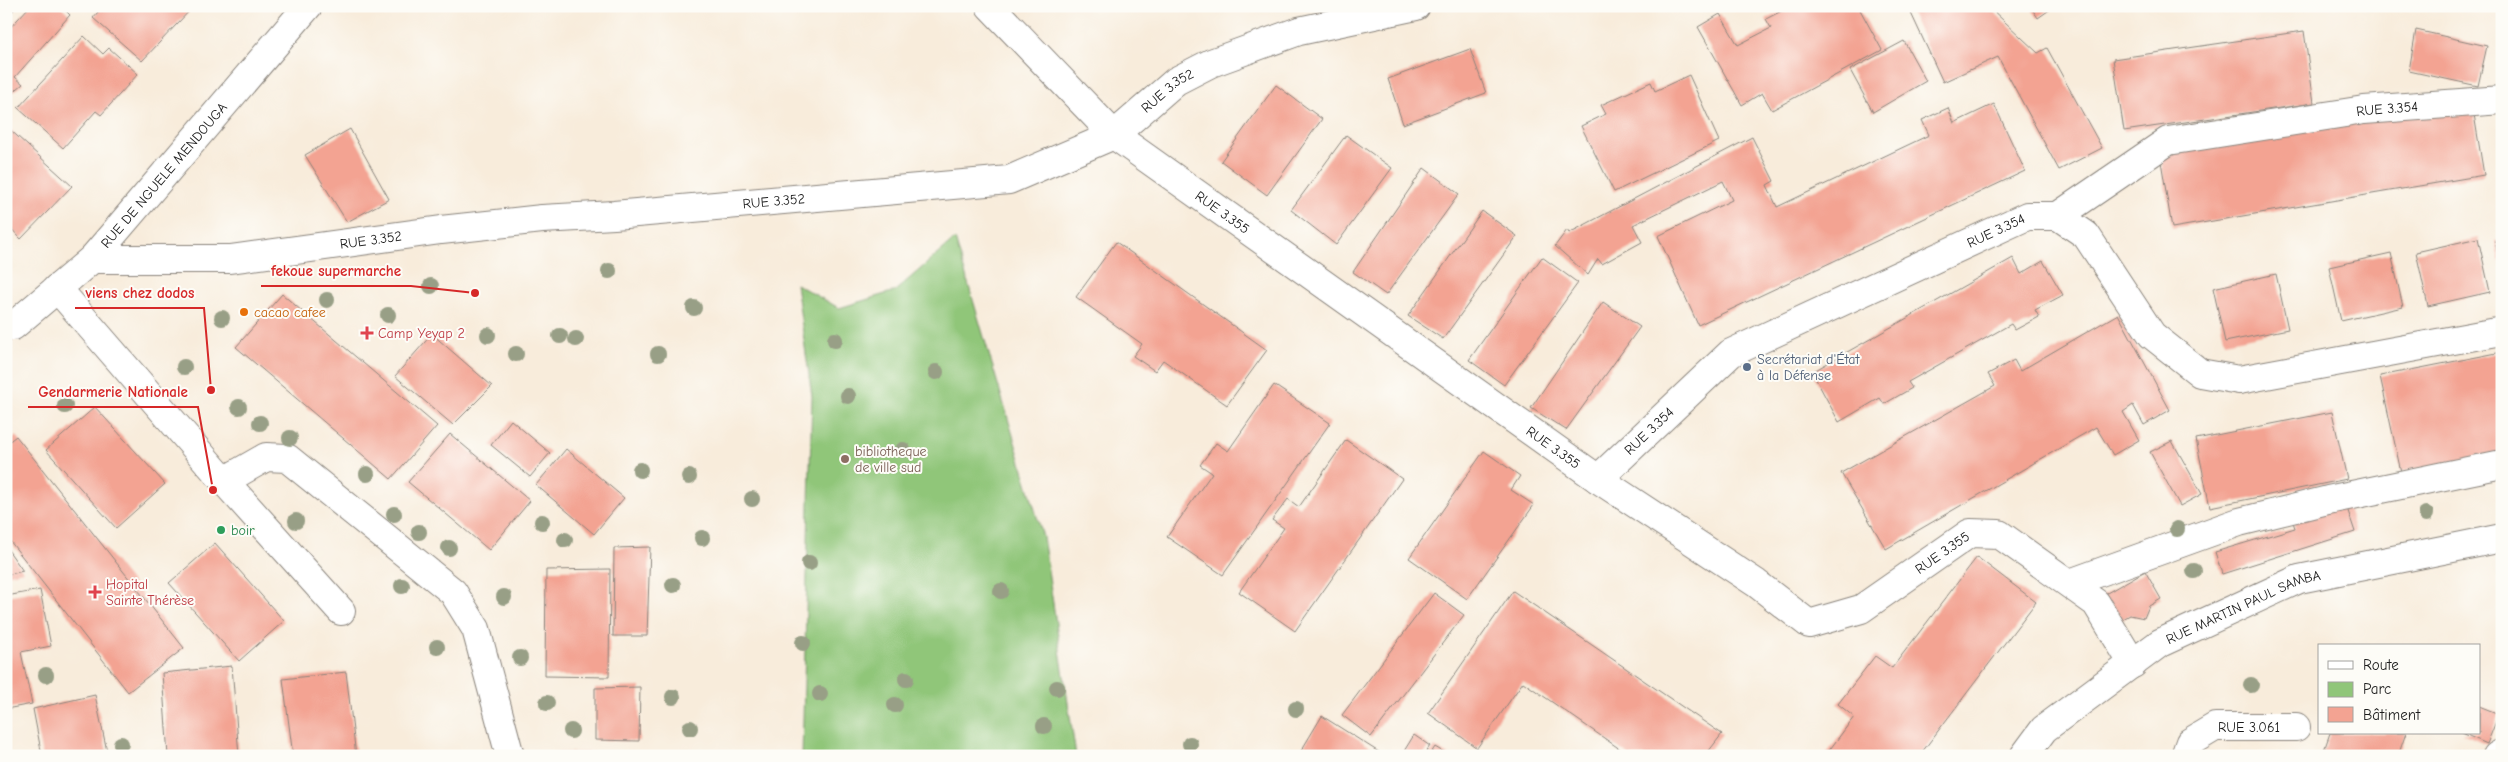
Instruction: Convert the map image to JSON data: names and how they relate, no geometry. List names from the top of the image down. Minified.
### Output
{"streets":{"street":["RUE 3.352","RUE 3.354","RUE DE NGUELE MENDOUGA","RUE 3.355","RUE MARTIN PAUL SAMBA","RUE 3.061"]},"crossings":[["RUE 3.352","RUE DE NGUELE MENDOUGA"],["RUE 3.352","RUE 3.355"],["RUE 3.354","RUE 3.355"],["RUE 3.355","RUE MARTIN PAUL SAMBA"]],"places":{"other":["fekoue supermarche","cacao cafee","Secrétariat d'État à la Défense","viens chez dodos","bibliotheque de ville sud","Gendarmerie Nationale","boir"],"health":["Camp Yeyap 2","Hopital Sainte Thérèse"]},"legend":["Route","Parc","Bâtiment"]}
